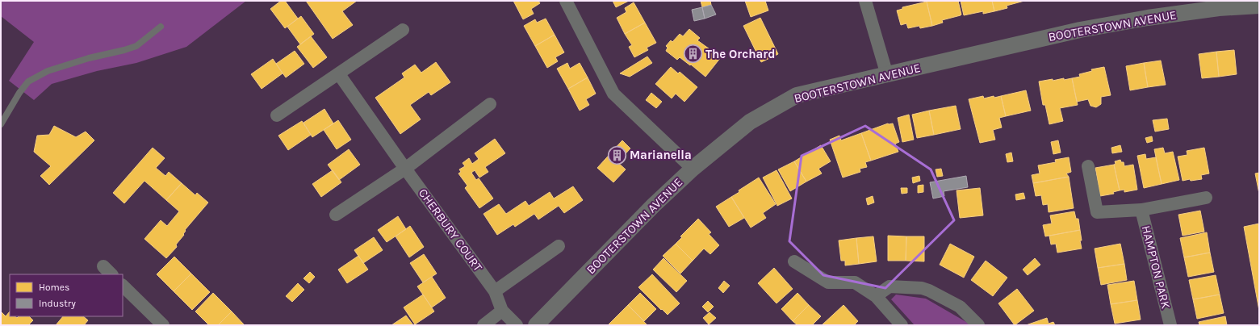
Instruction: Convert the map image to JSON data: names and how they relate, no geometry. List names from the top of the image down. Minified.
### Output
{"streets":{"street":["BOOTERSTOWN AVENUE","CHERBURY COURT","HAMPTON PARK"]},"places":{"building":["The Orchard","Marianella"]},"legend":["Homes","Industry"]}
